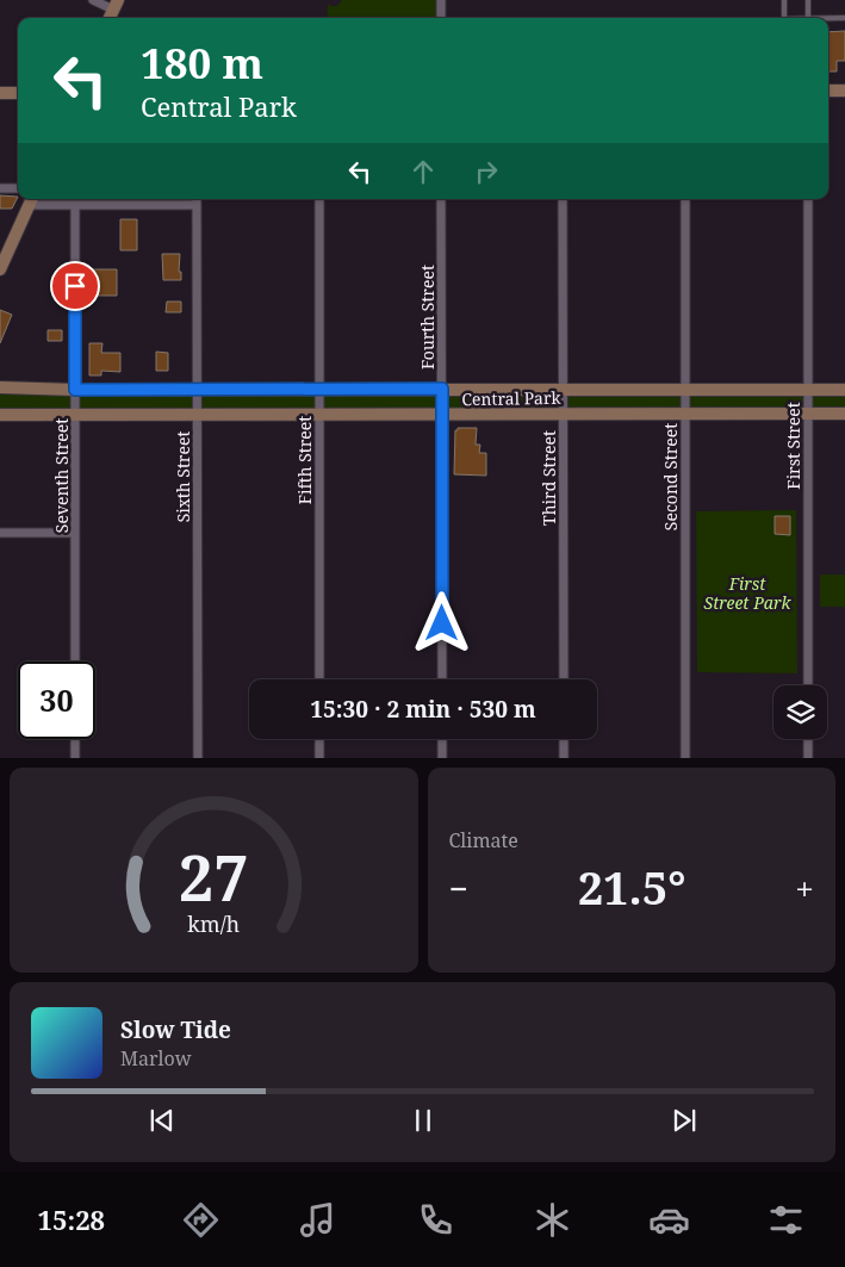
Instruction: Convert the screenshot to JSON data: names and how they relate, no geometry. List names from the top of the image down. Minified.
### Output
{"streets":{"main road":["Central Park"],"street":["Fourth Street","First Street","Fifth Street","Seventh Street","Sixth Street","Second Street","Third Street"]},"crossings":[["Fourth Street","Central Park"],["Central Park","First Street"],["Central Park","Fifth Street"],["Central Park","Seventh Street"],["Central Park","Sixth Street"],["Central Park","Second Street"],["Central Park","Third Street"]],"parks":["First Street Park"],"page":{"turn":["180 m","Central Park"],"limit":"30","trip":"15:30 · 2 min · 530 m","tile":"Climate","heat":["−","21.5°","+"],"song":["Slow Tide","Marlow"],"tabs":"15:28","gauge":["27","km/h"]}}
